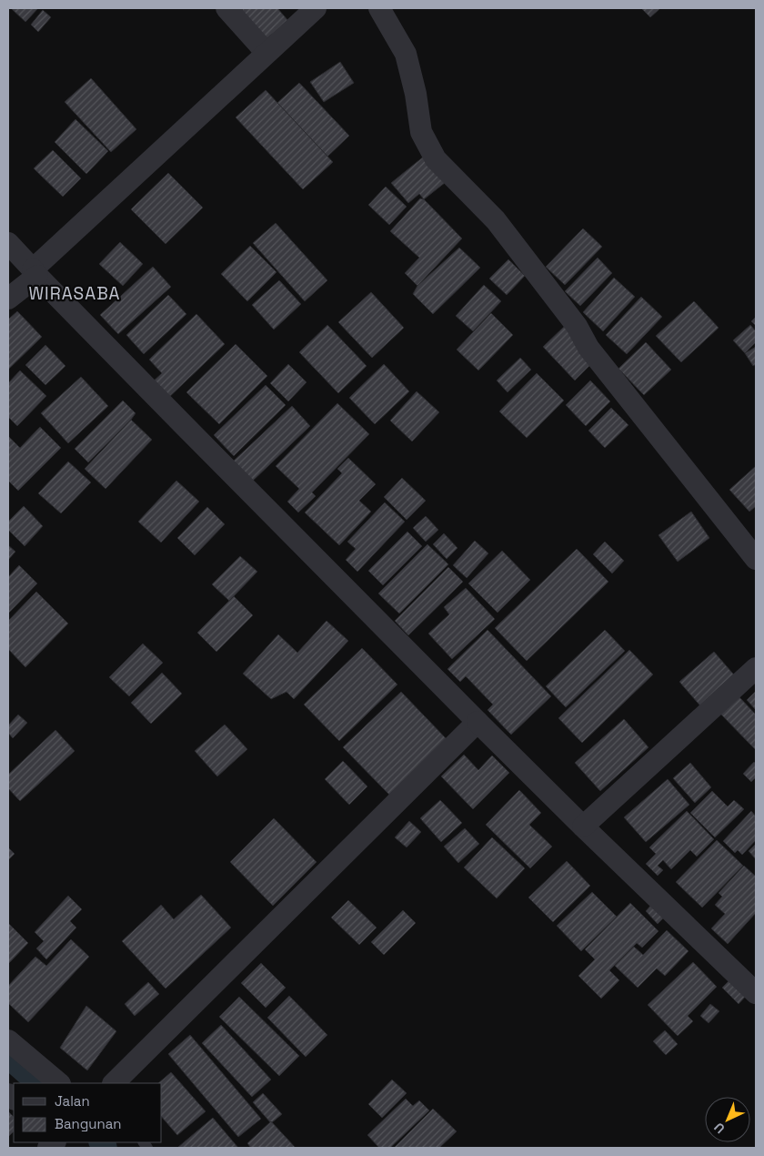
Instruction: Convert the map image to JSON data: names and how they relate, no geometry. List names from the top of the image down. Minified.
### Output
{"districts":["WIRASABA"],"legend":["Jalan","Bangunan"],"north":"bottom left"}
